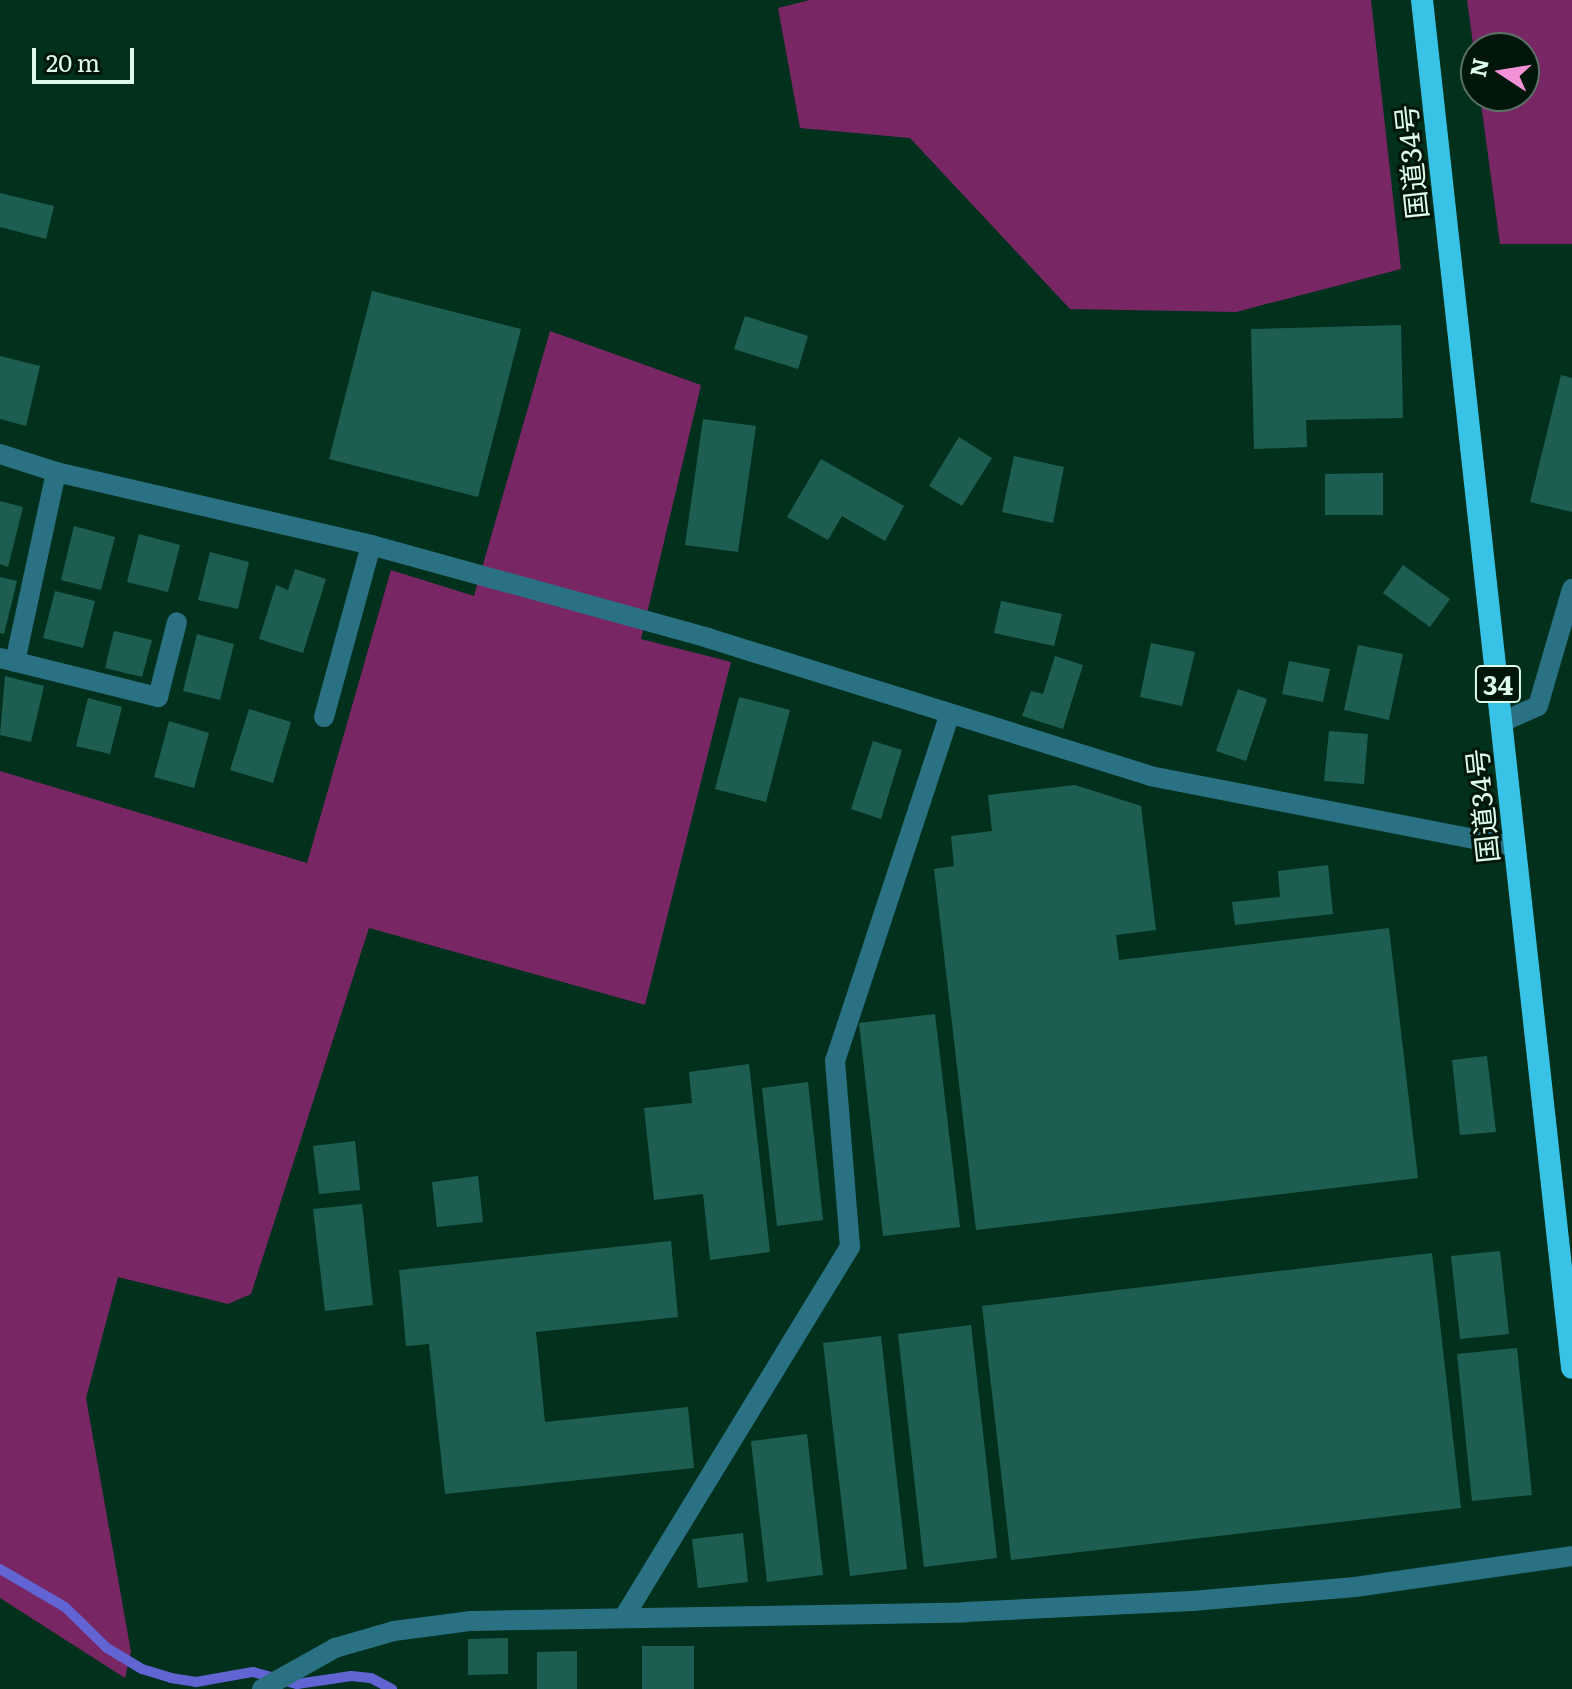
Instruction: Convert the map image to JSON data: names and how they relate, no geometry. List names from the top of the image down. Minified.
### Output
{"streets":{"highway":["国道34号","34"]},"scale_bar":"20 m","north":"left"}
